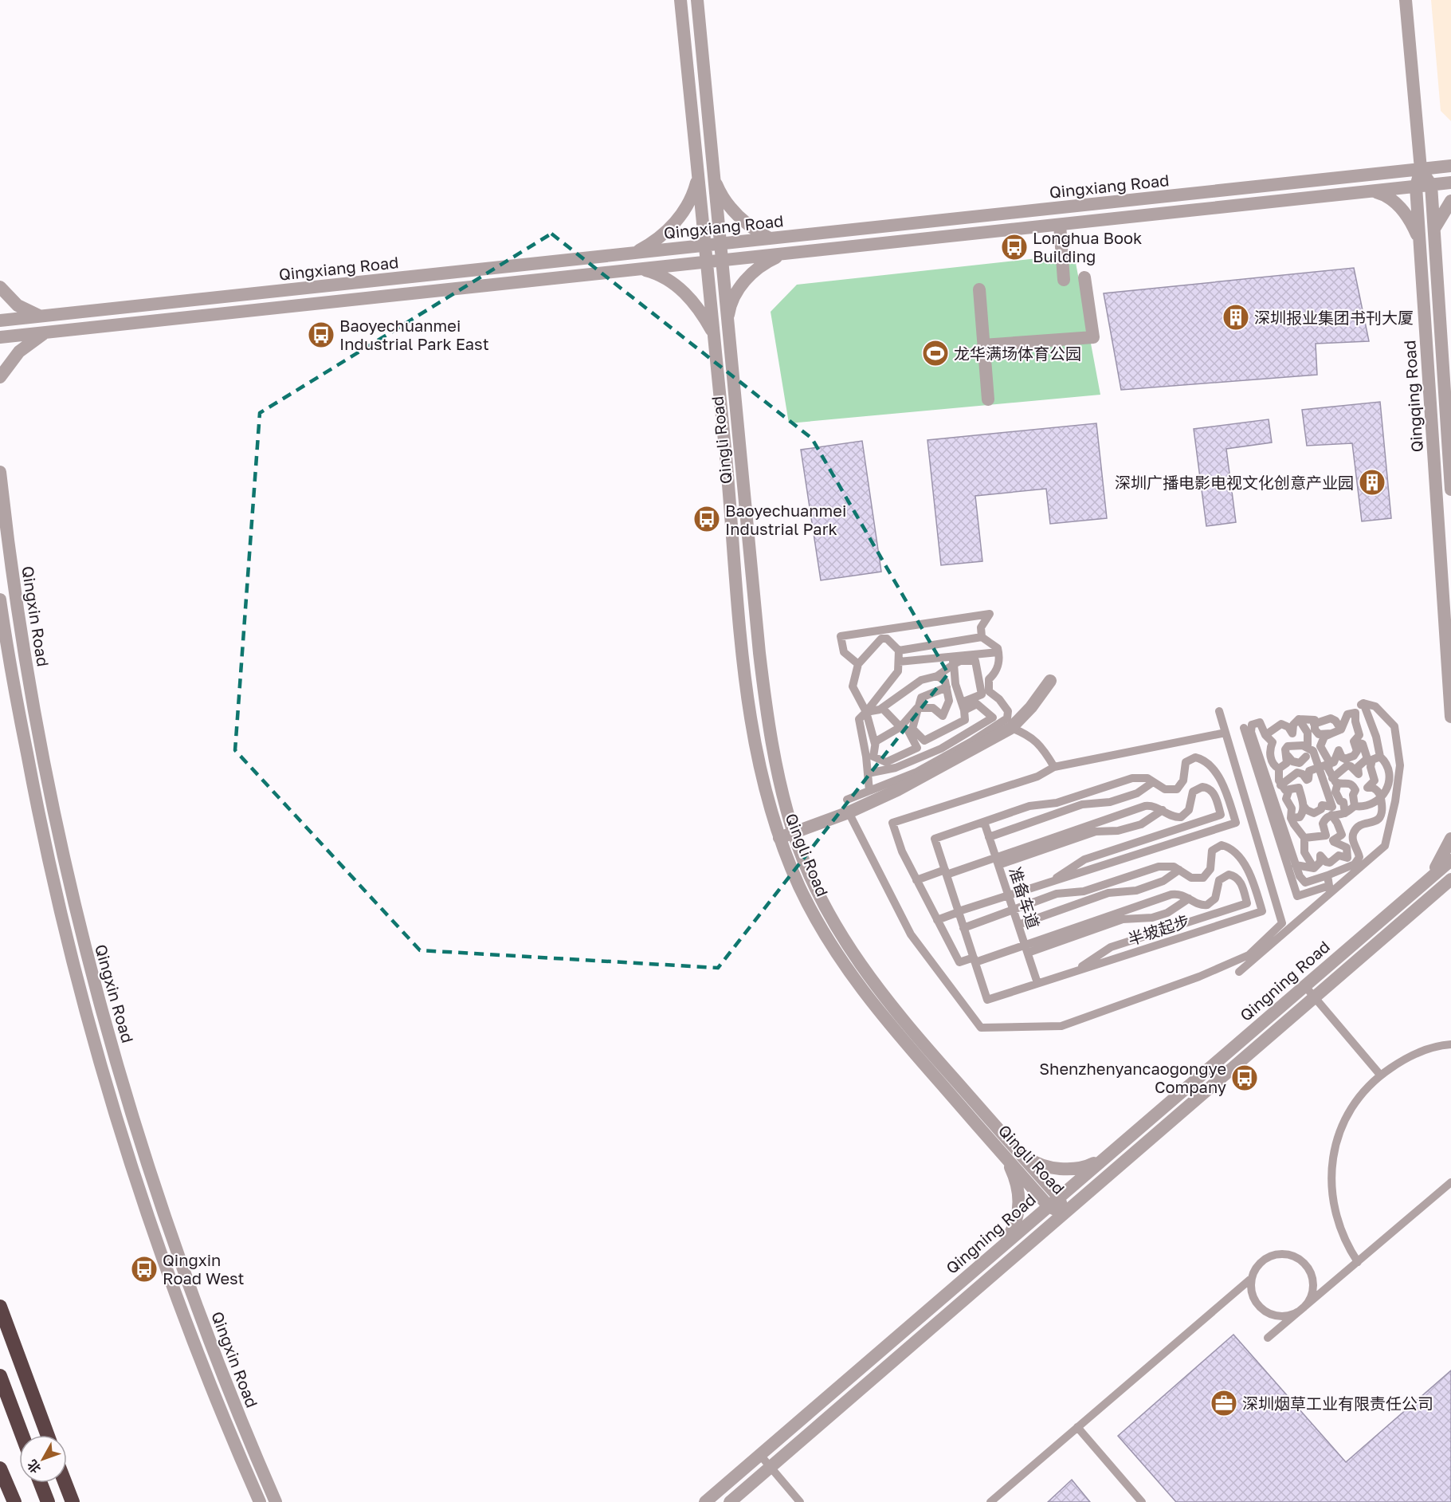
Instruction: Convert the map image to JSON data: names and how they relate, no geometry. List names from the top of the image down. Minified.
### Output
{"streets":{"street":["Qingxiang Road","Qingqing Road","Qingli Road","Qingxin Road","Qingning Road"],"lane":["准备车道","半坡起步"]},"crossings":[["Qingxiang Road","Qingqing Road"],["Qingxiang Road","Qingli Road"],["Qingli Road","Qingning Road"],["准备车道","半坡起步"]],"places":{"bus stop":["Longhua Book Building","Baoyechuanmei Industrial Park East","Baoyechuanmei Industrial Park","Shenzhenyancaogongye Company","Qingxin Road West"],"building":["深圳报业集团书刊大厦","深圳广播电影电视文化创意产业园"],"sports":["龙华满场体育公园"],"office":["深圳烟草工业有限责任公司"]},"north":"bottom left"}
